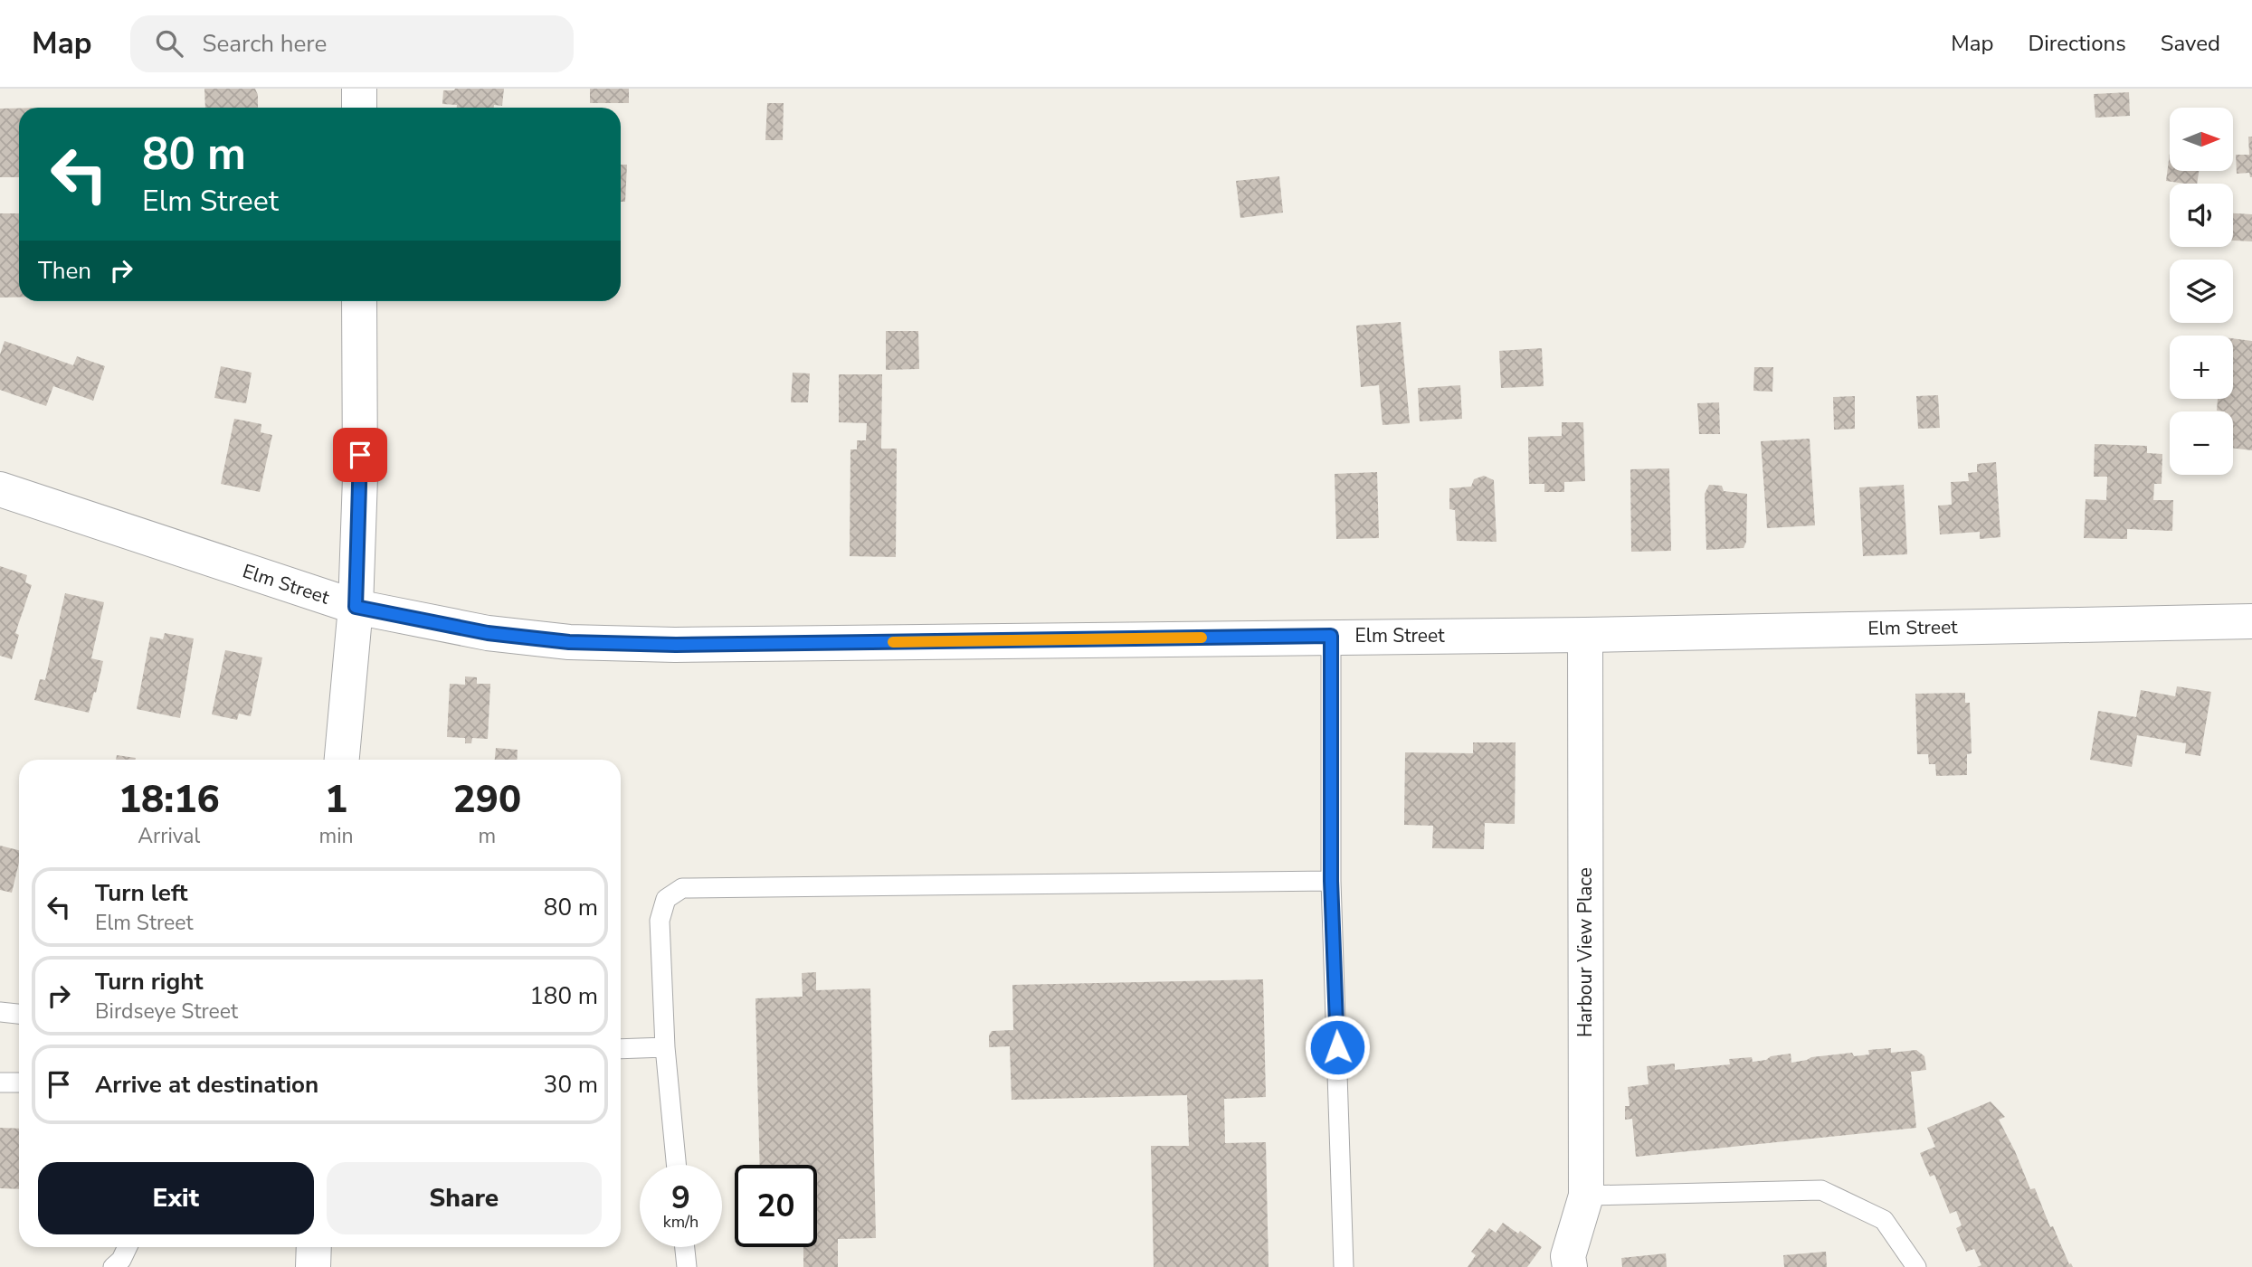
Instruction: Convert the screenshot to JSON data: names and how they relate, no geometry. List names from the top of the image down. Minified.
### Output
{"streets":{"street":["Elm Street","Harbour View Place"]},"crossings":[["Elm Street","Harbour View Place"]],"north":"right","page":{"header":"Map","search":"Search here","nav":["Map","Directions","Saved"],"map_buttons":["+","−"],"turn":["80 m","Elm Street"],"then":"Then","eta":["18:16","Arrival","1","min","290","m"],"list":[{"name":"Turn left","note":"Elm Street","value":"80 m"},{"name":"Turn right","note":"Birdseye Street","value":"180 m"},{"name":"Arrive at destination","value":"30 m"}],"buttons":["Exit","Share"],"speed":"9 km/h","limit":"20"}}
